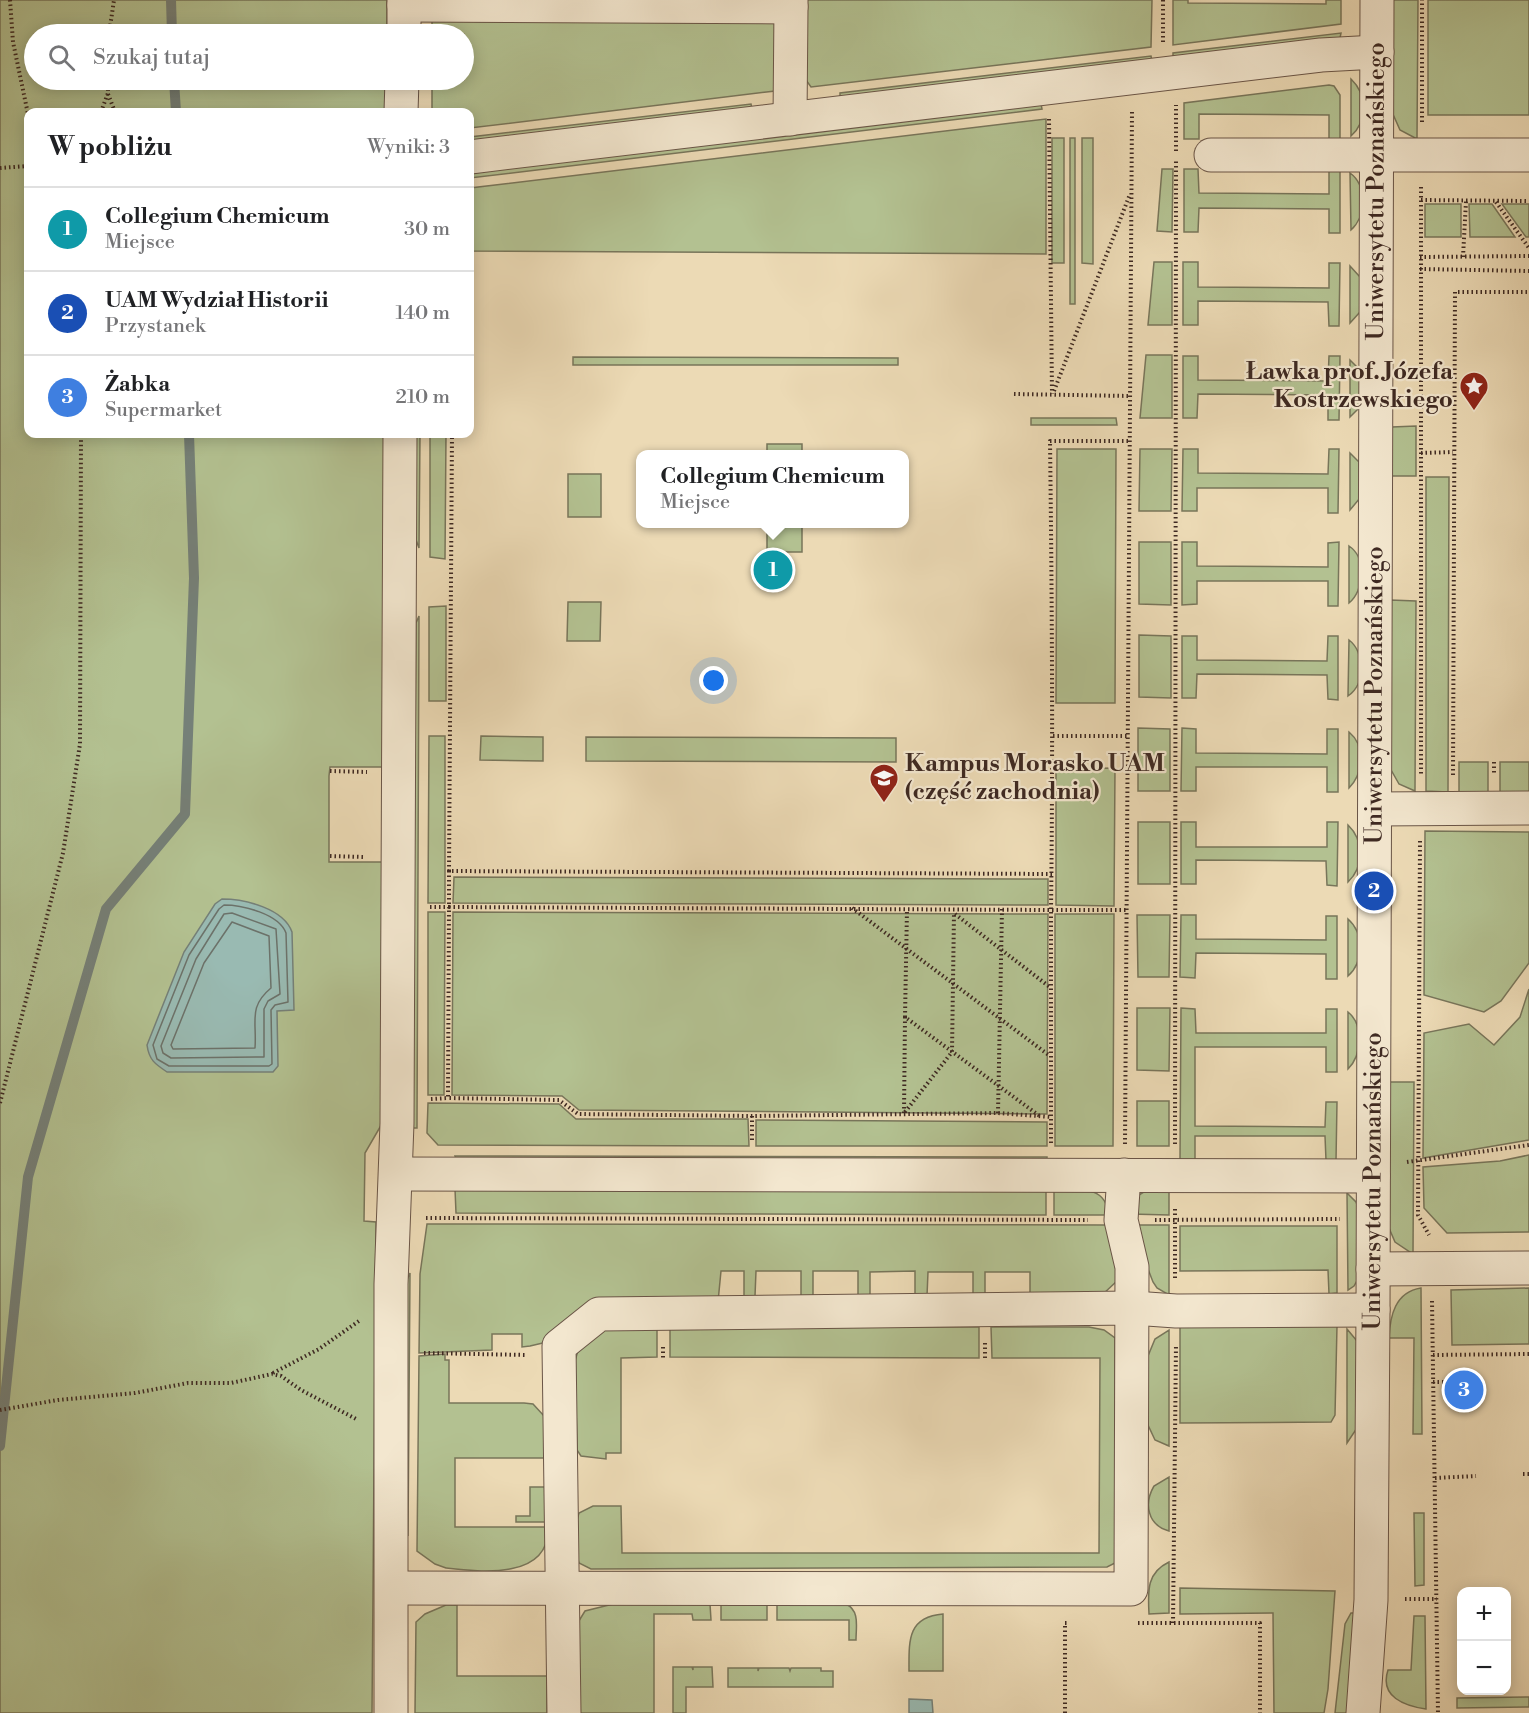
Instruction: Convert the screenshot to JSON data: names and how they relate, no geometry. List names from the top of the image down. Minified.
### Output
{"streets":{"street":["Uniwersytetu Poznańskiego"]},"places":{"place":["Ławka prof. Józefa Kostrzewskiego"],"school or university":["Kampus Morasko UAM (część zachodnia)"]},"page":{"search":"Szukaj tutaj","heading":["W pobliżu","Wyniki: 3"],"list":[{"mark":"1","name":"Collegium Chemicum","note":"Miejsce","value":"30 m"},{"mark":"2","name":"UAM Wydział Historii","note":"Przystanek","value":"140 m"},{"mark":"3","name":"Żabka","note":"Supermarket","value":"210 m"}],"popup":["Collegium Chemicum","Miejsce"],"pins":["1","2","3"],"map_buttons":["+","−"]}}
